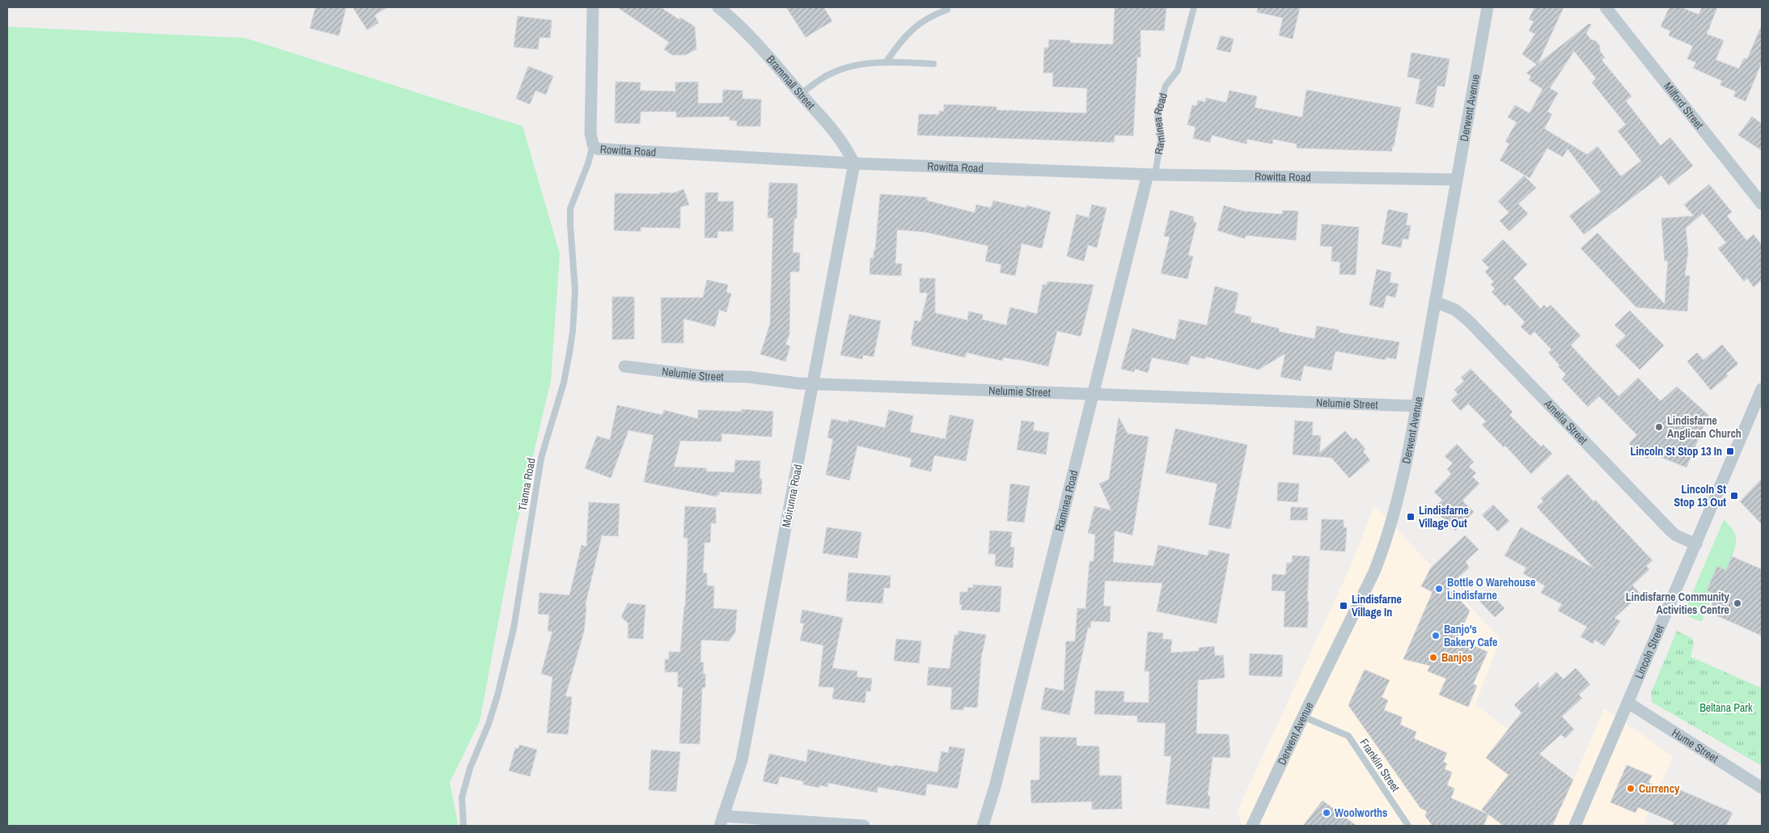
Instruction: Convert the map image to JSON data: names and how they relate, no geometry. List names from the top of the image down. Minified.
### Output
{"streets":{"street":["Brammall Street","Milford Street","Derwent Avenue","Raminea Road","Rowitta Road","Nelumie Street","Amelia Street","Moirunna Road","Lincoln Street","Hume Street"],"lane":["Tianna Road","Franklin Street"]},"crossings":[["Brammall Street","Rowitta Road"],["Brammall Street","Moirunna Road"],["Derwent Avenue","Rowitta Road"],["Derwent Avenue","Nelumie Street"],["Derwent Avenue","Amelia Street"],["Derwent Avenue","Franklin Street"],["Raminea Road","Rowitta Road"],["Raminea Road","Nelumie Street"],["Rowitta Road","Tianna Road"],["Rowitta Road","Moirunna Road"],["Nelumie Street","Moirunna Road"],["Amelia Street","Lincoln Street"],["Lincoln Street","Hume Street"]],"parks":["Beltana Park"],"places":{"other":["Lindisfarne Anglican Church","Bottle O Warehouse Lindisfarne","Lindisfarne Community Activities Centre","Banjo's Bakery Cafe","Banjos","Currency","Woolworths"],"transit":["Lincoln St Stop 13 In","Lincoln St Stop 13 Out","Lindisfarne Village Out","Lindisfarne Village In"]}}
